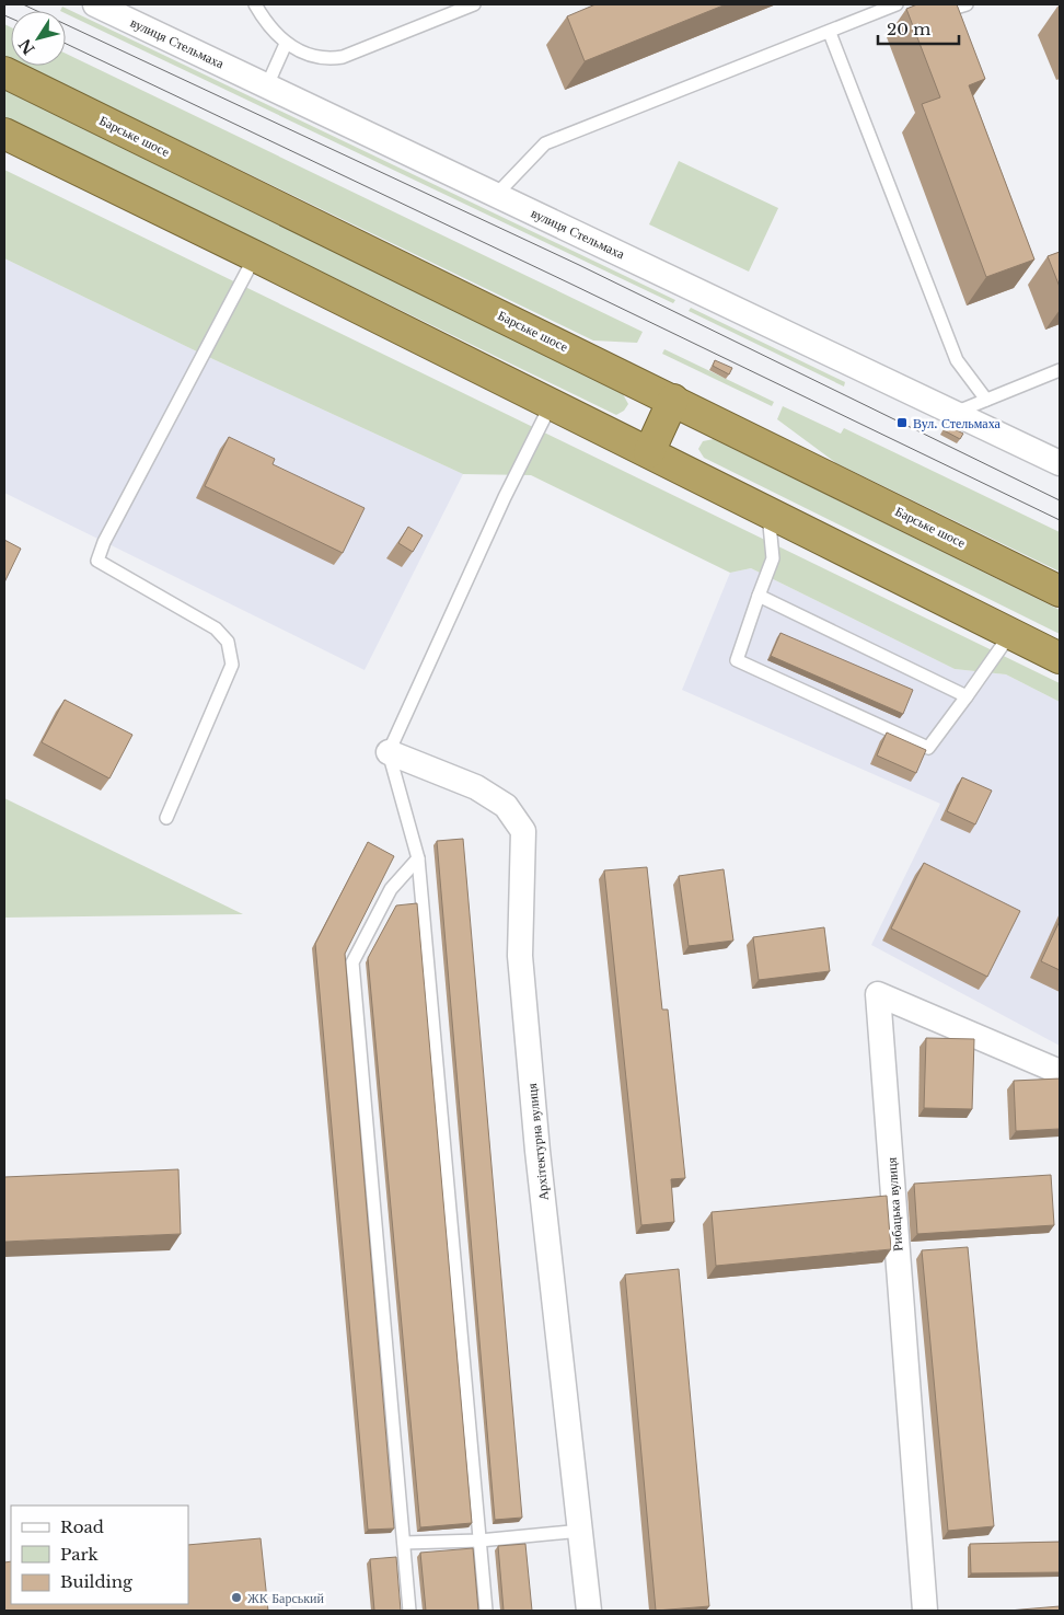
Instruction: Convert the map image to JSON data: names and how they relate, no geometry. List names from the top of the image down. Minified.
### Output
{"streets":{"highway":["Барське шосе"],"street":["вулиця Стельмаха","Архітектурна вулиця","Рибацька вулиця"]},"places":{"transit":["Вул. Стельмаха"],"other":["ЖК Барський"]},"legend":["Road","Park","Building"],"scale_bar":"20 m","north":"bottom left"}
